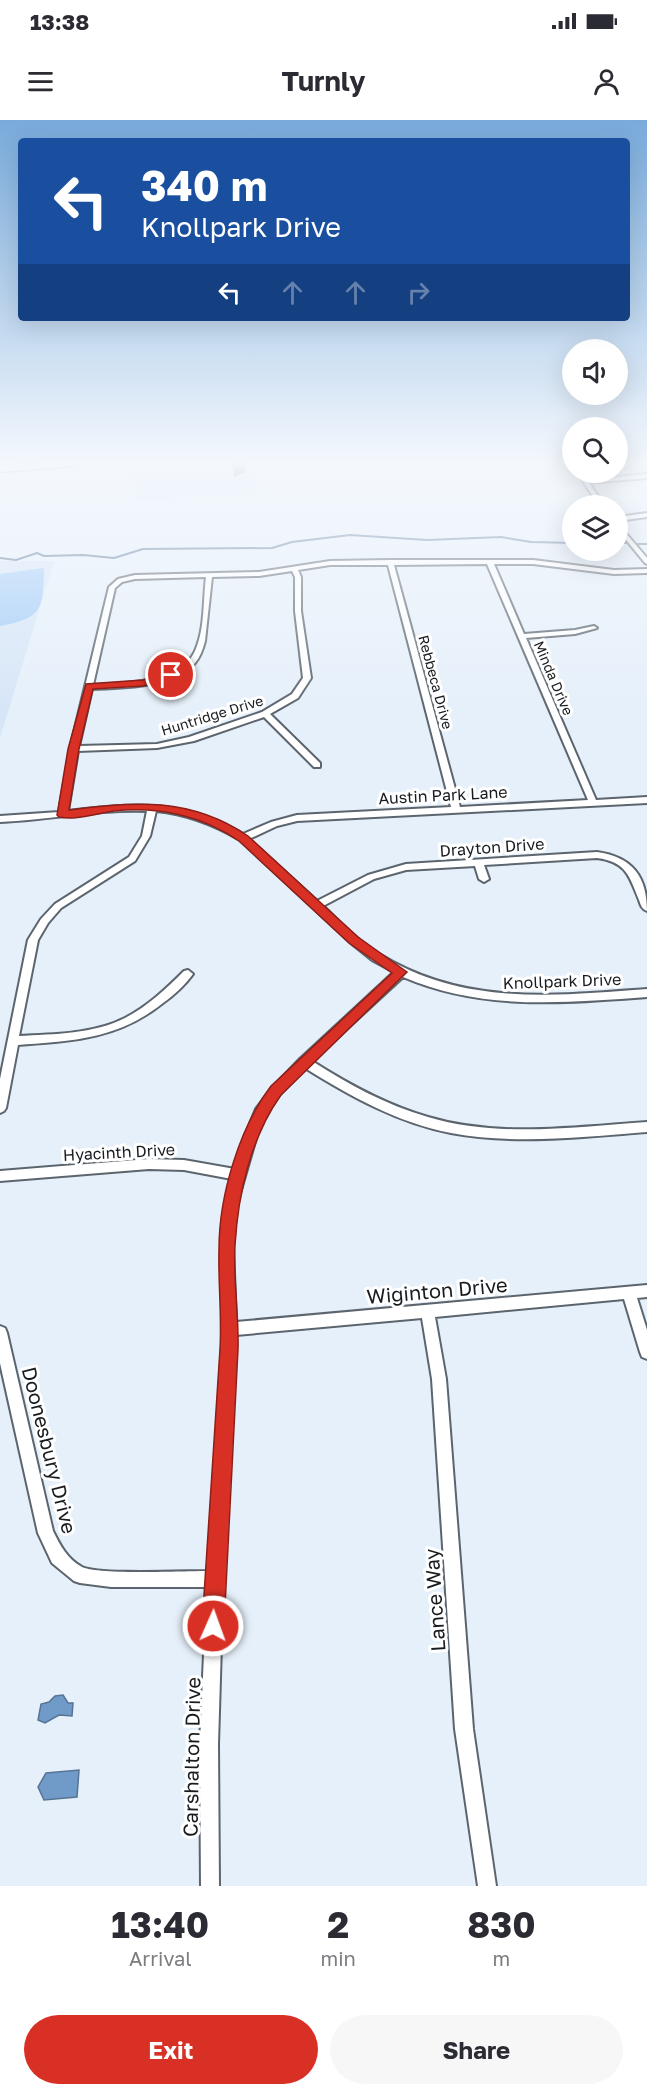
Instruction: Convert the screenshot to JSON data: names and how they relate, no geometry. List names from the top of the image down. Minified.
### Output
{"streets":{"street":["Minda Drive","Rebbeca Drive","Huntridge Drive","Austin Park Lane","Drayton Drive","Knollpark Drive","Hyacinth Drive","Wiginton Drive","Doonesbury Drive","Lance Way","Carshalton Drive"]},"crossings":[["Minda Drive","Austin Park Lane"],["Rebbeca Drive","Austin Park Lane"],["Austin Park Lane","Knollpark Drive"],["Drayton Drive","Knollpark Drive"],["Knollpark Drive","Carshalton Drive"],["Hyacinth Drive","Carshalton Drive"],["Wiginton Drive","Lance Way"],["Wiginton Drive","Carshalton Drive"],["Doonesbury Drive","Carshalton Drive"]],"page":{"status":"13:38","header":"Turnly","turn":["340 m","Knollpark Drive"],"eta":["13:40","Arrival","2","min","830","m"],"buttons":["Exit","Share"]}}
